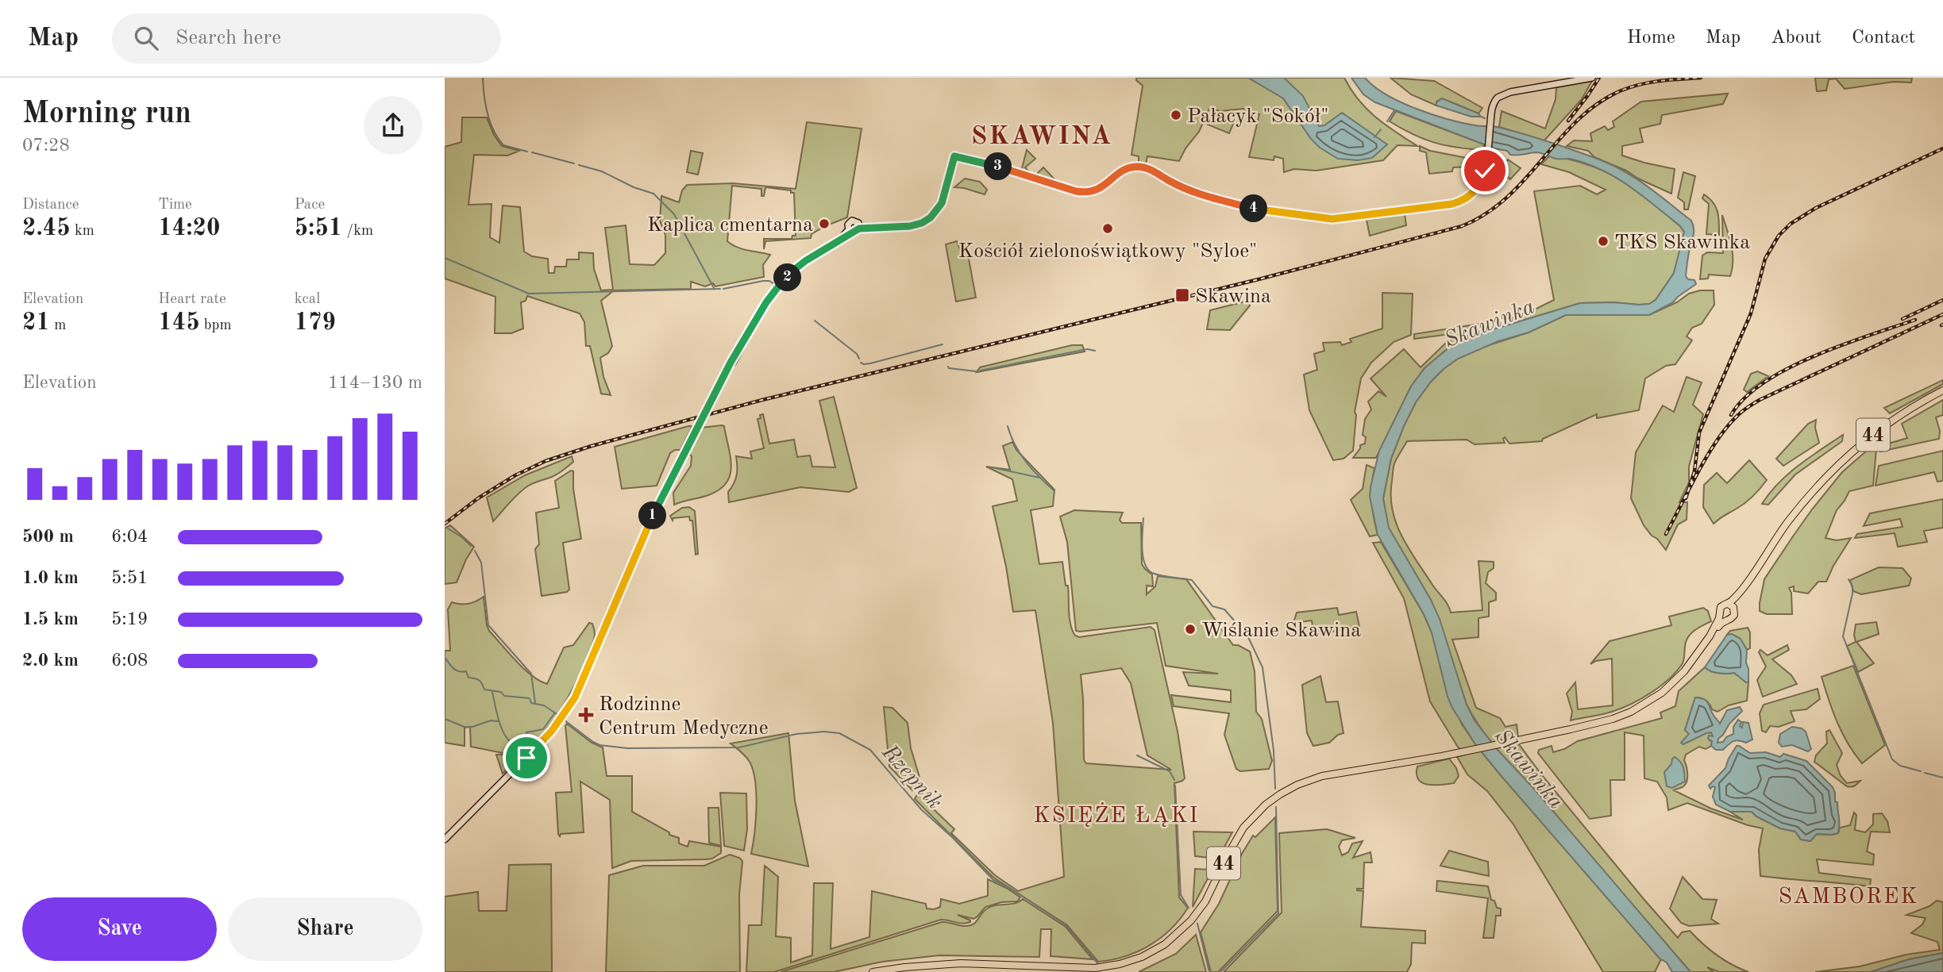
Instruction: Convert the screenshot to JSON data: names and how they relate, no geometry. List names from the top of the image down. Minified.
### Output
{"streets":{"main road":["44"]},"districts":["SKAWINA","KSIĘŻE ŁĄKI","SAMBOREK"],"water":["Skawinka","Rzepnik"],"places":{"other":["Pałacyk \"Sokół\"","Kaplica cmentarna","Kościół zielonoświątkowy \"Syloe\"","TKS Skawinka","Wiślanie Skawina"],"transit":["Skawina"],"health":["Rodzinne Centrum Medyczne"]},"page":{"header":"Map","search":"Search here","nav":["Home","Map","About","Contact"],"heading":["Morning run","07:28"],"pins":["3","4","2","1"],"stats":[["Distance","2.45 km"],["Time","14:20"],["Pace","5:51 /km"],["Elevation","21 m"],["Heart rate","145 bpm"],["kcal","179"]],"chart":["Elevation","114–130 m"],"list":[{"name":"500 m","note":"6:04"},{"name":"1.0 km","note":"5:51"},{"name":"1.5 km","note":"5:19"},{"name":"2.0 km","note":"6:08"}],"buttons":["Save","Share"]}}
